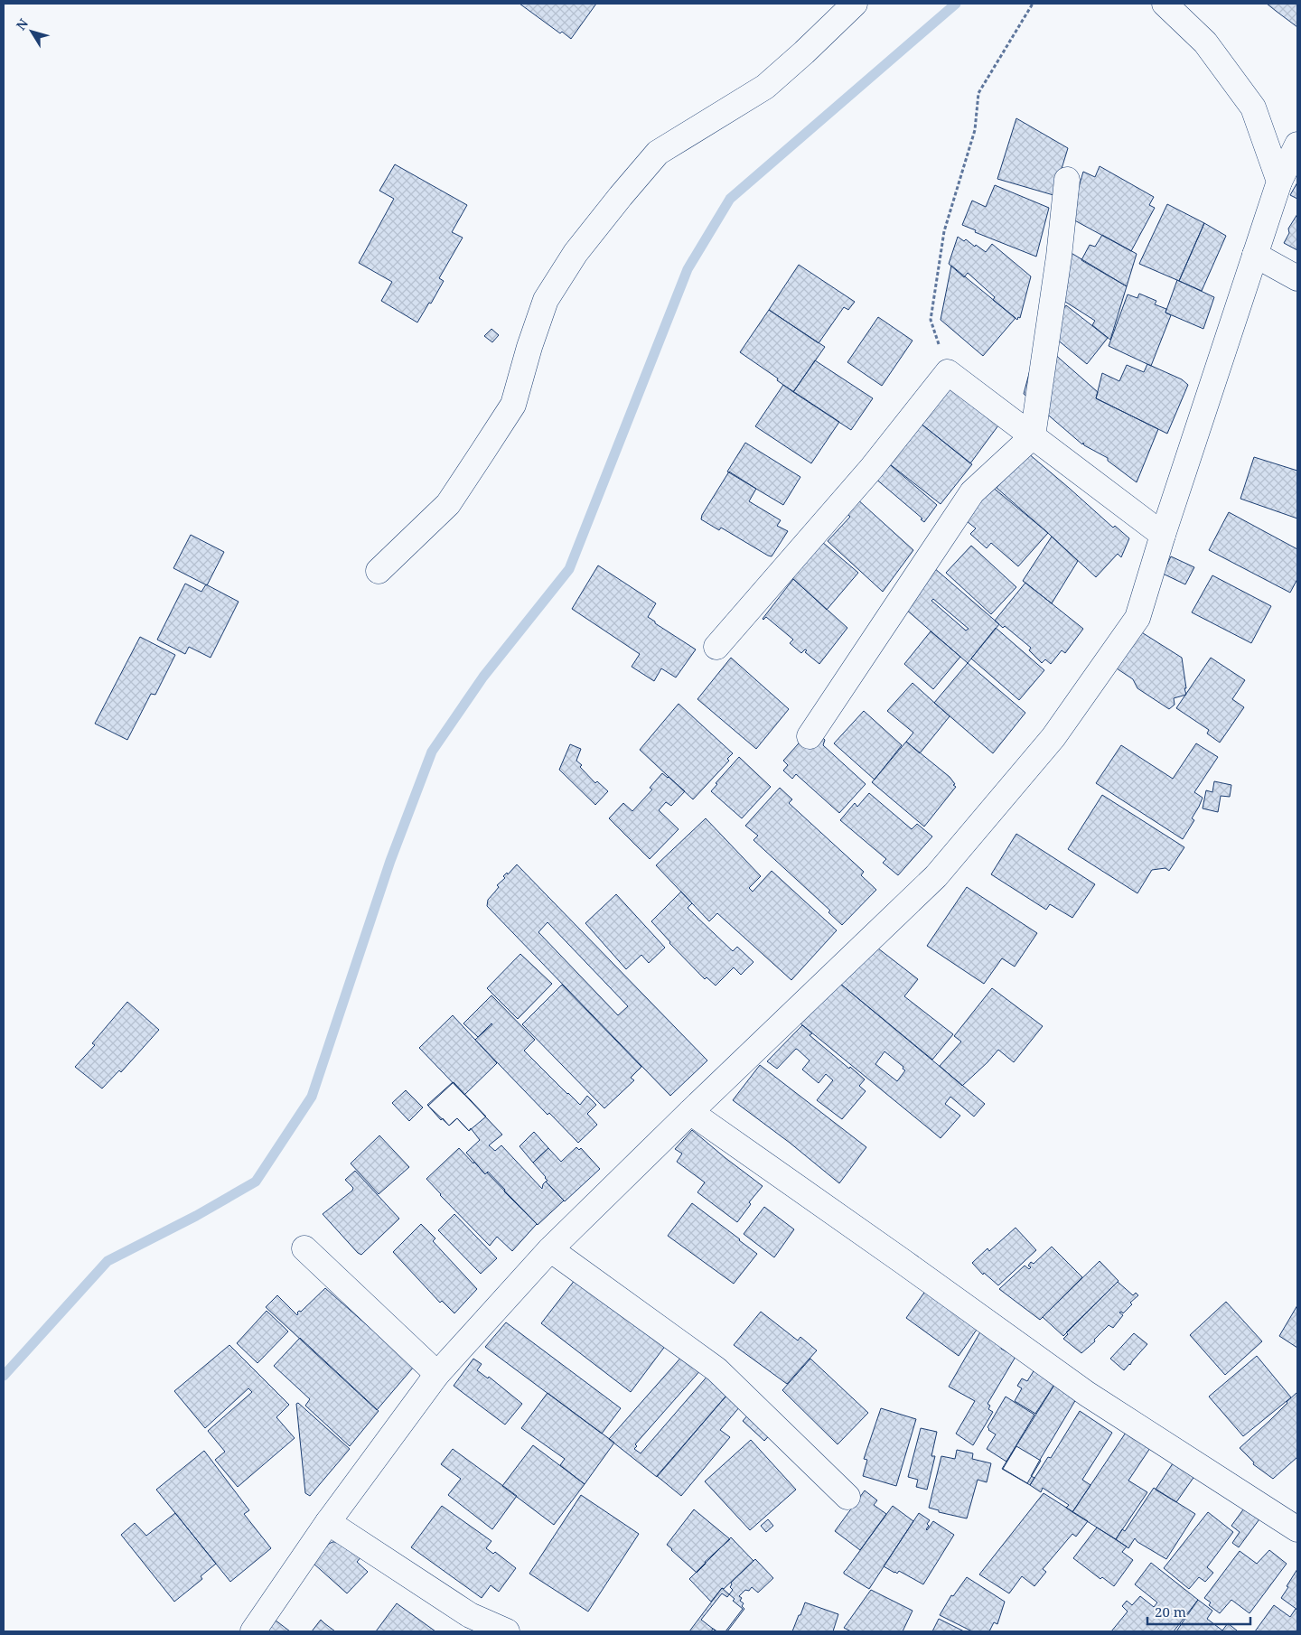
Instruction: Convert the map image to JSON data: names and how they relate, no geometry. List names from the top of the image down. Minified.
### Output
{"scale_bar":"20 m","north":"top left"}
